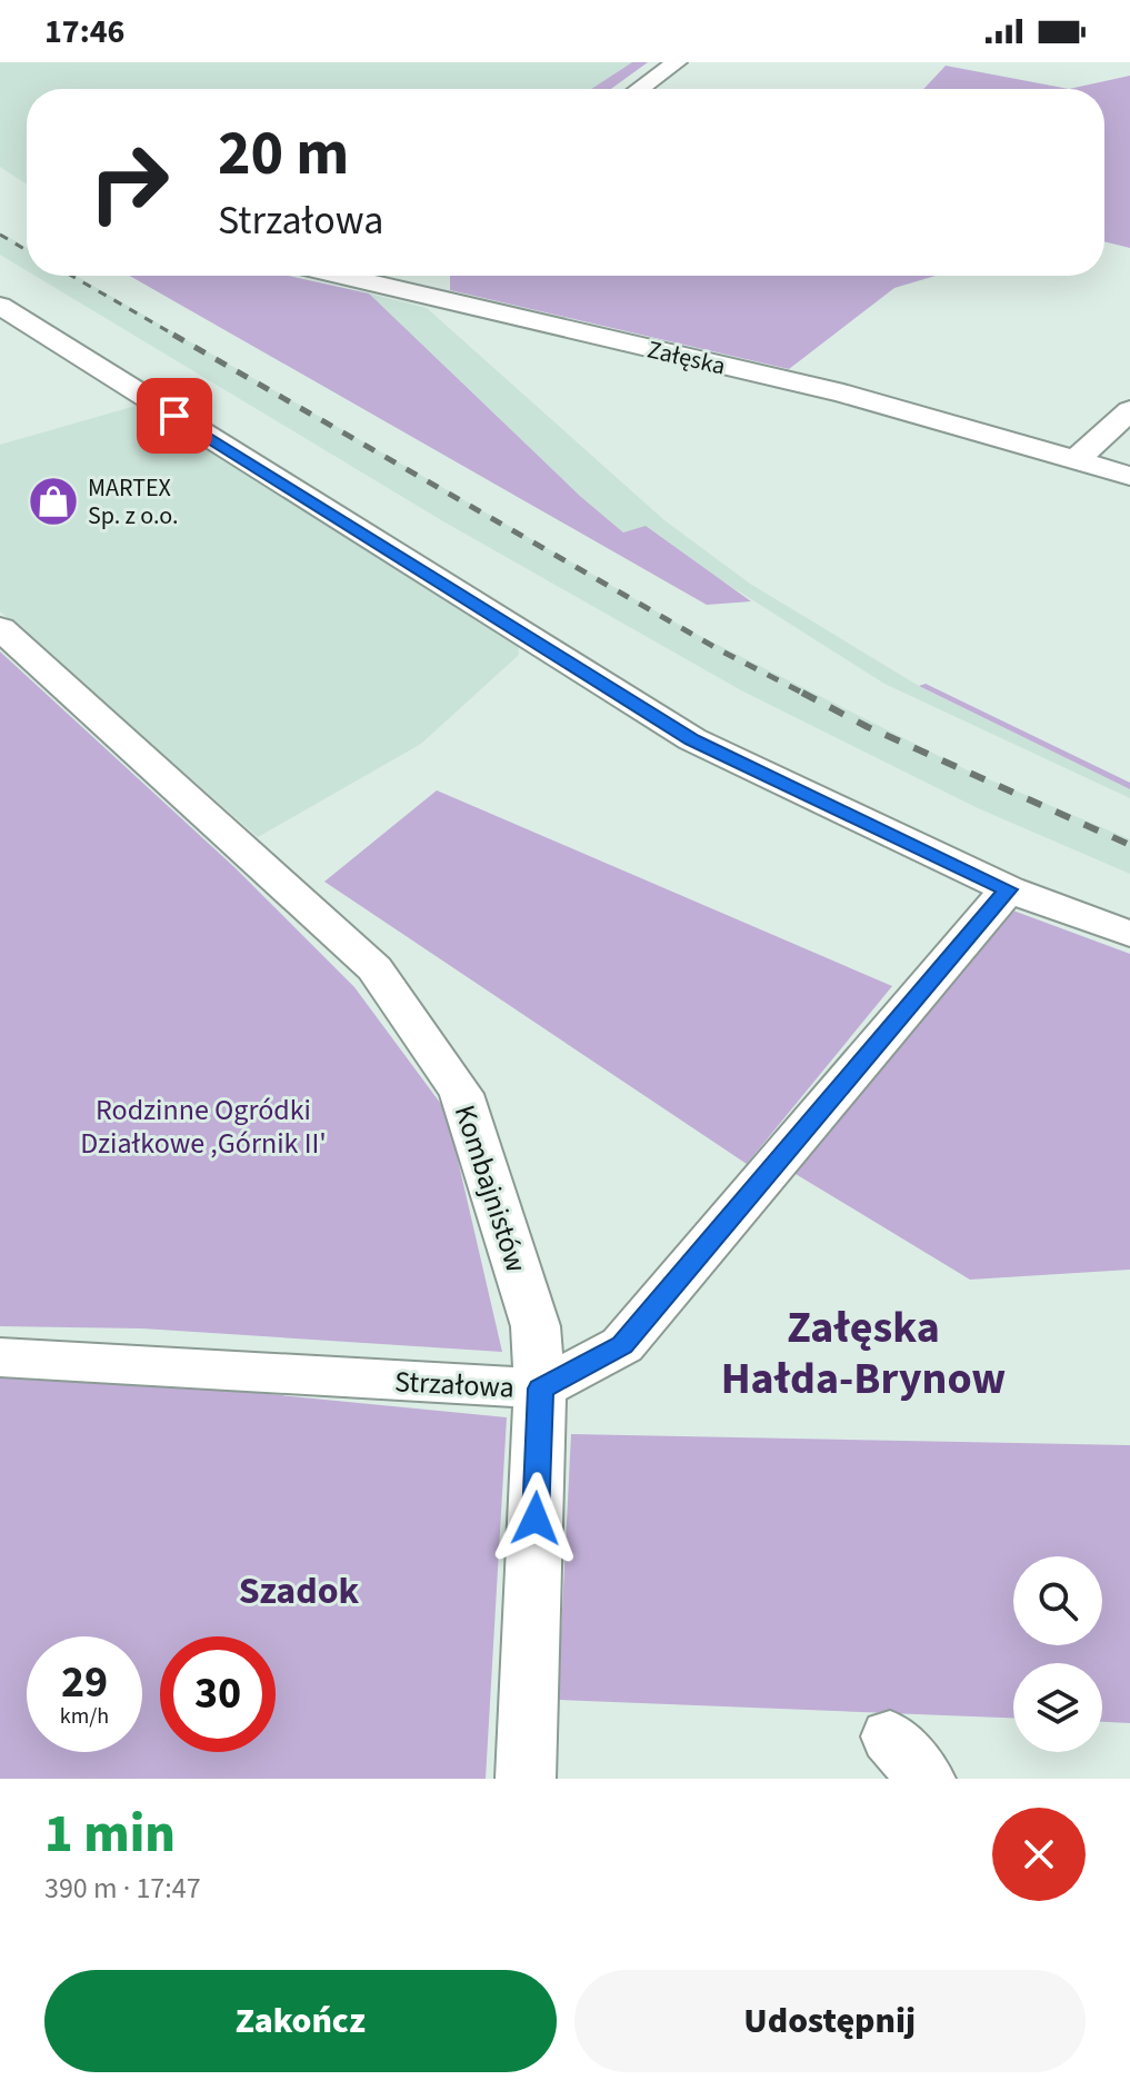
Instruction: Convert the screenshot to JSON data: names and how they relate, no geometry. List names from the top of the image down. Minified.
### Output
{"streets":{"street":["Załęska","Kombajnistów","Strzałowa"]},"crossings":[["Kombajnistów","Strzałowa"]],"districts":["Załęska Hałda-Brynow","Szadok"],"parks":["Rodzinne Ogródki Działkowe ,Górnik II'"],"places":{"shop":["MARTEX Sp. z o.o."]},"page":{"status":"17:46","turn":["20 m","Strzałowa"],"speed":"29 km/h","limit":"30","heading":["1 min","390 m · 17:47"],"buttons":["Zakończ","Udostępnij"]}}
